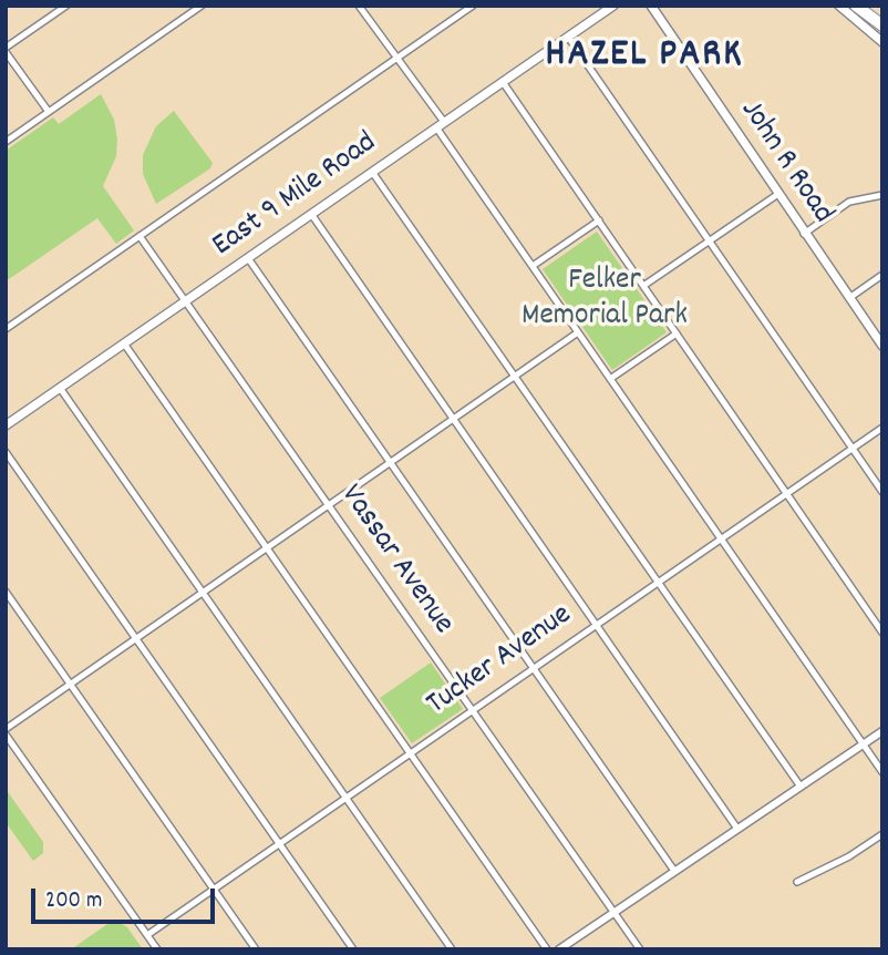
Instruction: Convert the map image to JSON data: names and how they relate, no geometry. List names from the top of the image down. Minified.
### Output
{"streets":{"main road":["John R Road","East 9 Mile Road"],"street":["Vassar Avenue","Tucker Avenue"]},"crossings":[["East 9 Mile Road","Vassar Avenue"],["Vassar Avenue","Tucker Avenue"]],"districts":["HAZEL PARK"],"parks":["Felker Memorial Park"],"scale_bar":"200 m"}
